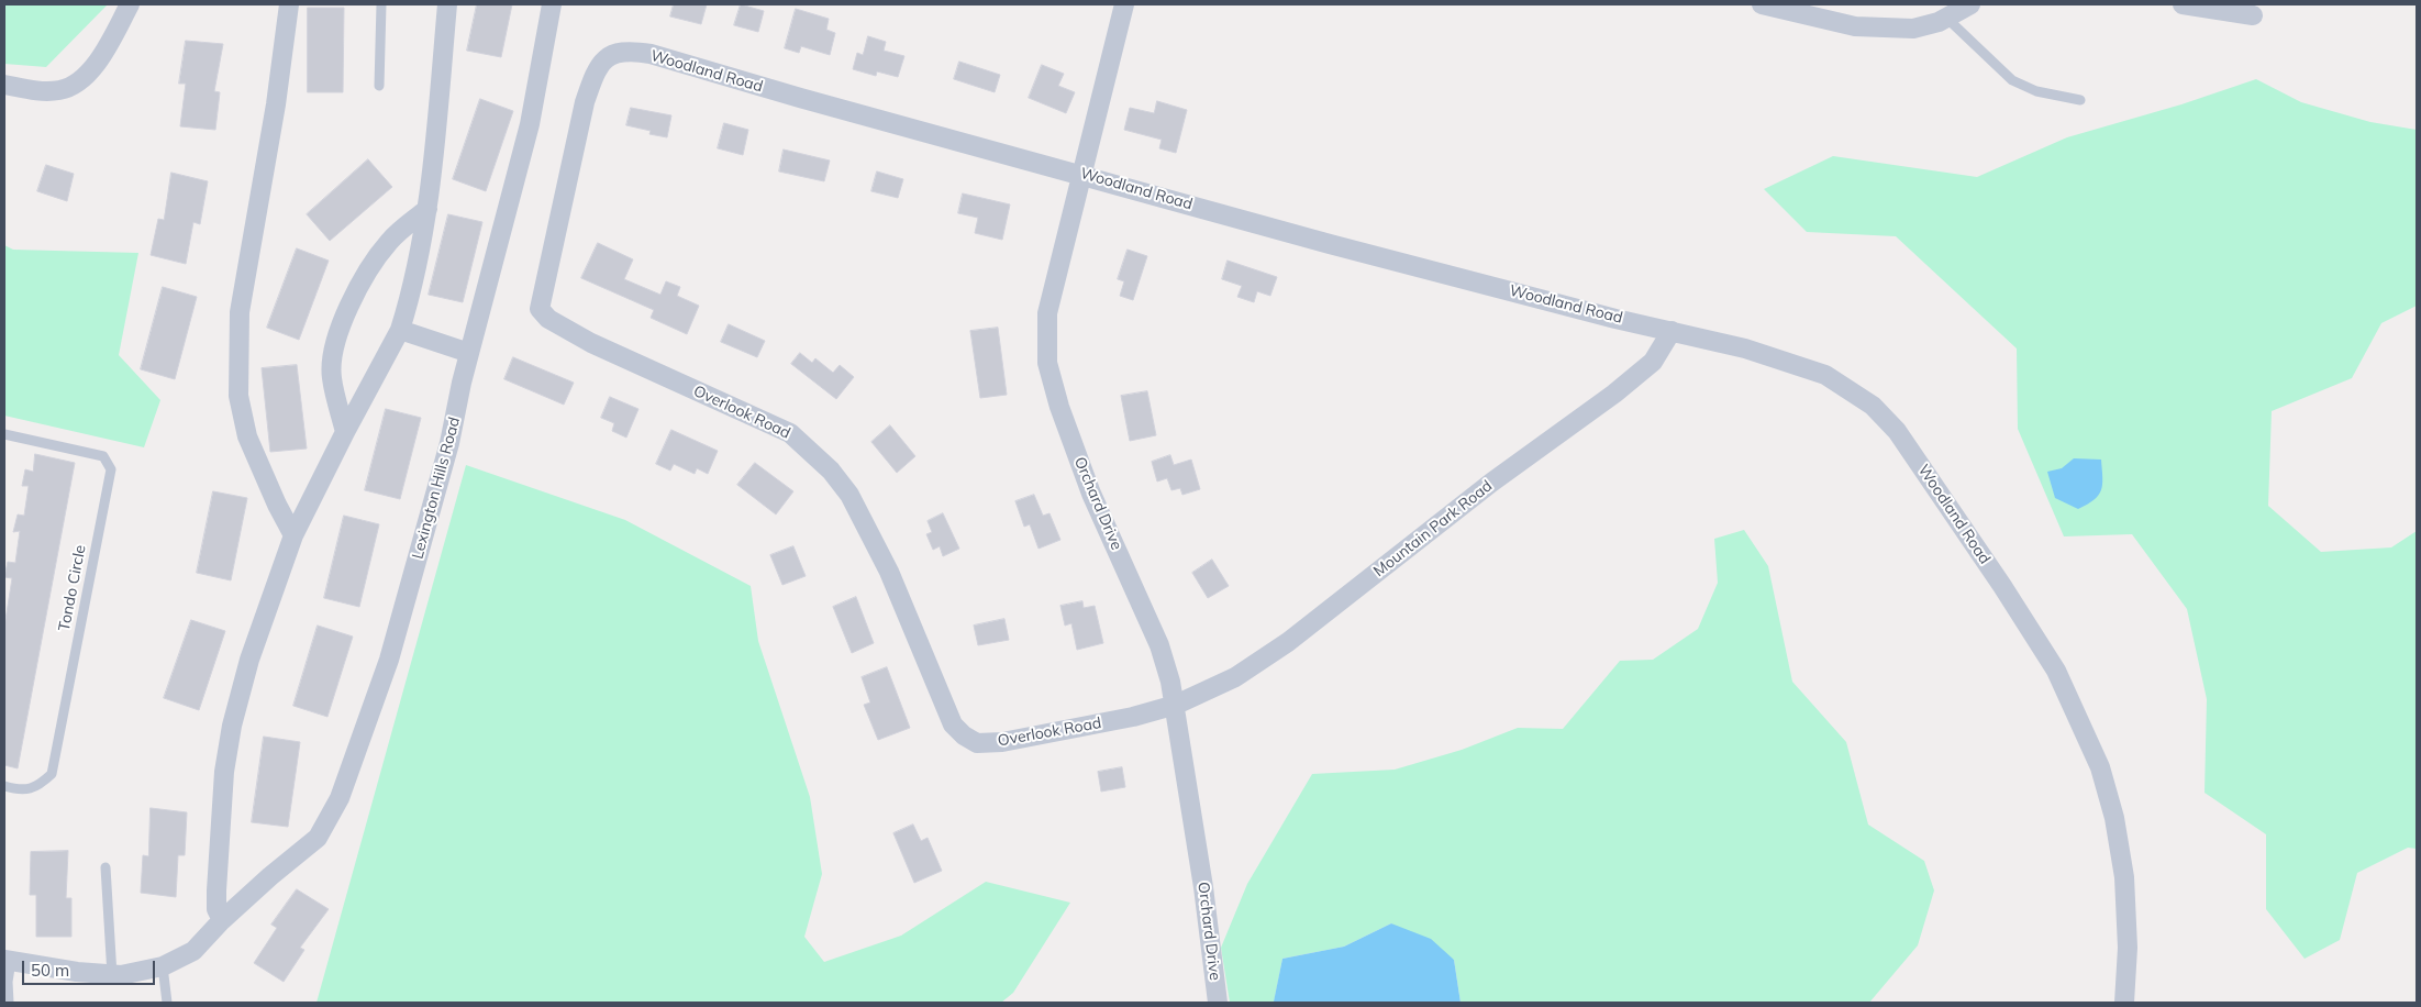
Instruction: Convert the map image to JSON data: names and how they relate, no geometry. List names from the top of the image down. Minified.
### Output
{"streets":{"street":["Woodland Road","Overlook Road","Lexington Hills Road","Orchard Drive","Mountain Park Road"],"lane":["Tondo Circle"]},"crossings":[["Woodland Road","Overlook Road"],["Woodland Road","Orchard Drive"],["Woodland Road","Mountain Park Road"],["Overlook Road","Orchard Drive"],["Overlook Road","Mountain Park Road"],["Orchard Drive","Mountain Park Road"]],"scale_bar":"50 m"}
